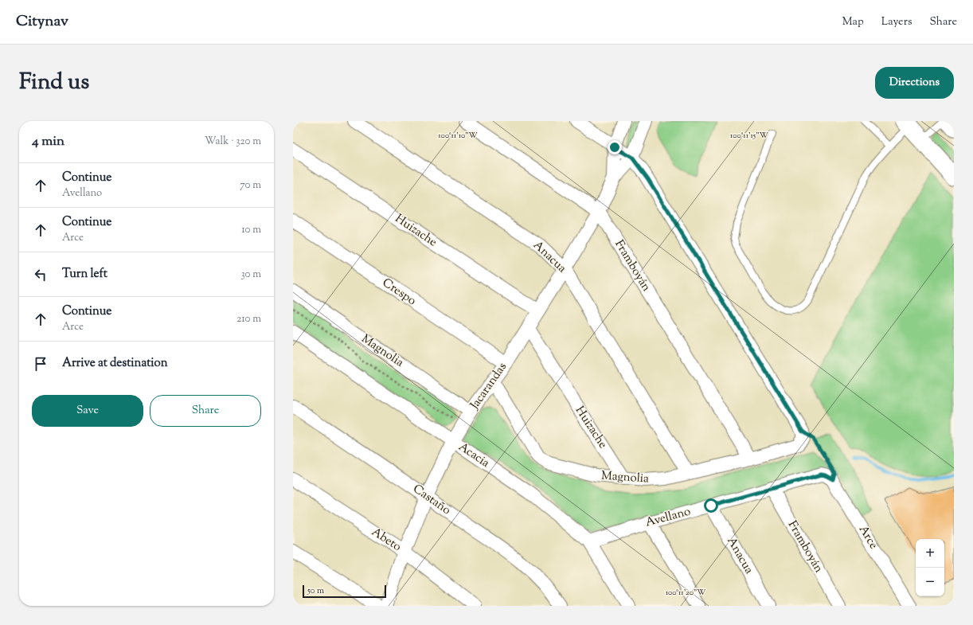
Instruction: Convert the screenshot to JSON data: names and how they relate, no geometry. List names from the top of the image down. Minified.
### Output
{"streets":{"street":["Huizache","Anacua","Framboyán","Crespo","Magnolia","Jacarandas","Acacia","Castaño","Avellano","Arce","Abeto"]},"crossings":[["Huizache","Magnolia"],["Huizache","Jacarandas"],["Anacua","Magnolia"],["Anacua","Jacarandas"],["Anacua","Avellano"],["Framboyán","Magnolia"],["Framboyán","Jacarandas"],["Framboyán","Avellano"],["Crespo","Jacarandas"],["Magnolia","Jacarandas"],["Jacarandas","Acacia"],["Jacarandas","Castaño"],["Jacarandas","Abeto"],["Acacia","Avellano"],["Avellano","Arce"]],"scale_bar":"50 m","page":{"header":"Citynav","nav":["Map","Layers","Share"],"title":"Find us","buttons":["Directions",["Save","Share"]],"heading":["4 min","Walk · 320 m"],"list":[["Continue","Avellano","70 m"],["Continue","Arce","10 m"],["Turn left","30 m"],["Continue","Arce","210 m"],"Arrive at destination"],"map_buttons":["+","−"],"scale":"50 m"},"coordinates":["100°11'10\"W","100°11'15\"W","100°11'20\"W"]}
